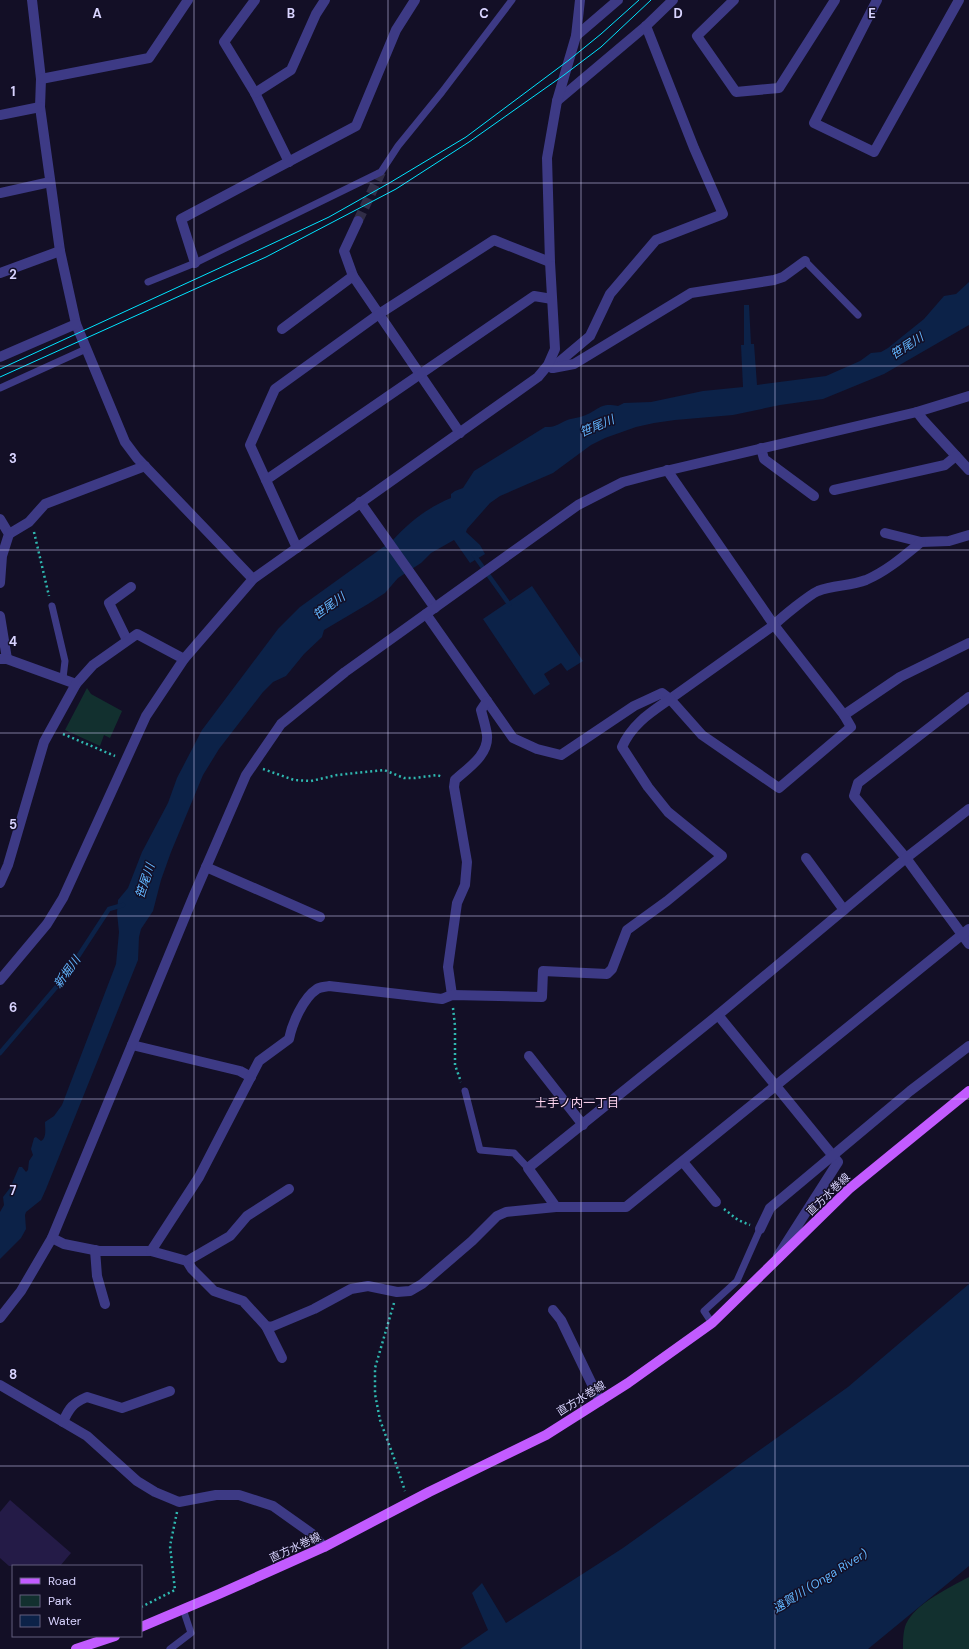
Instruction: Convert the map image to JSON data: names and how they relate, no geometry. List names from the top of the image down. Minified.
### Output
{"streets":{"main road":["直方水巻線"]},"districts":["土手ノ内一丁目"],"water":["笹尾川","新堀川","遠賀川 (Onga River)"],"legend":["Road","Park","Water"],"grid":{"columns":["A","B","C","D","E"],"rows":["1","2","3","4","5","6","7","8"]}}
